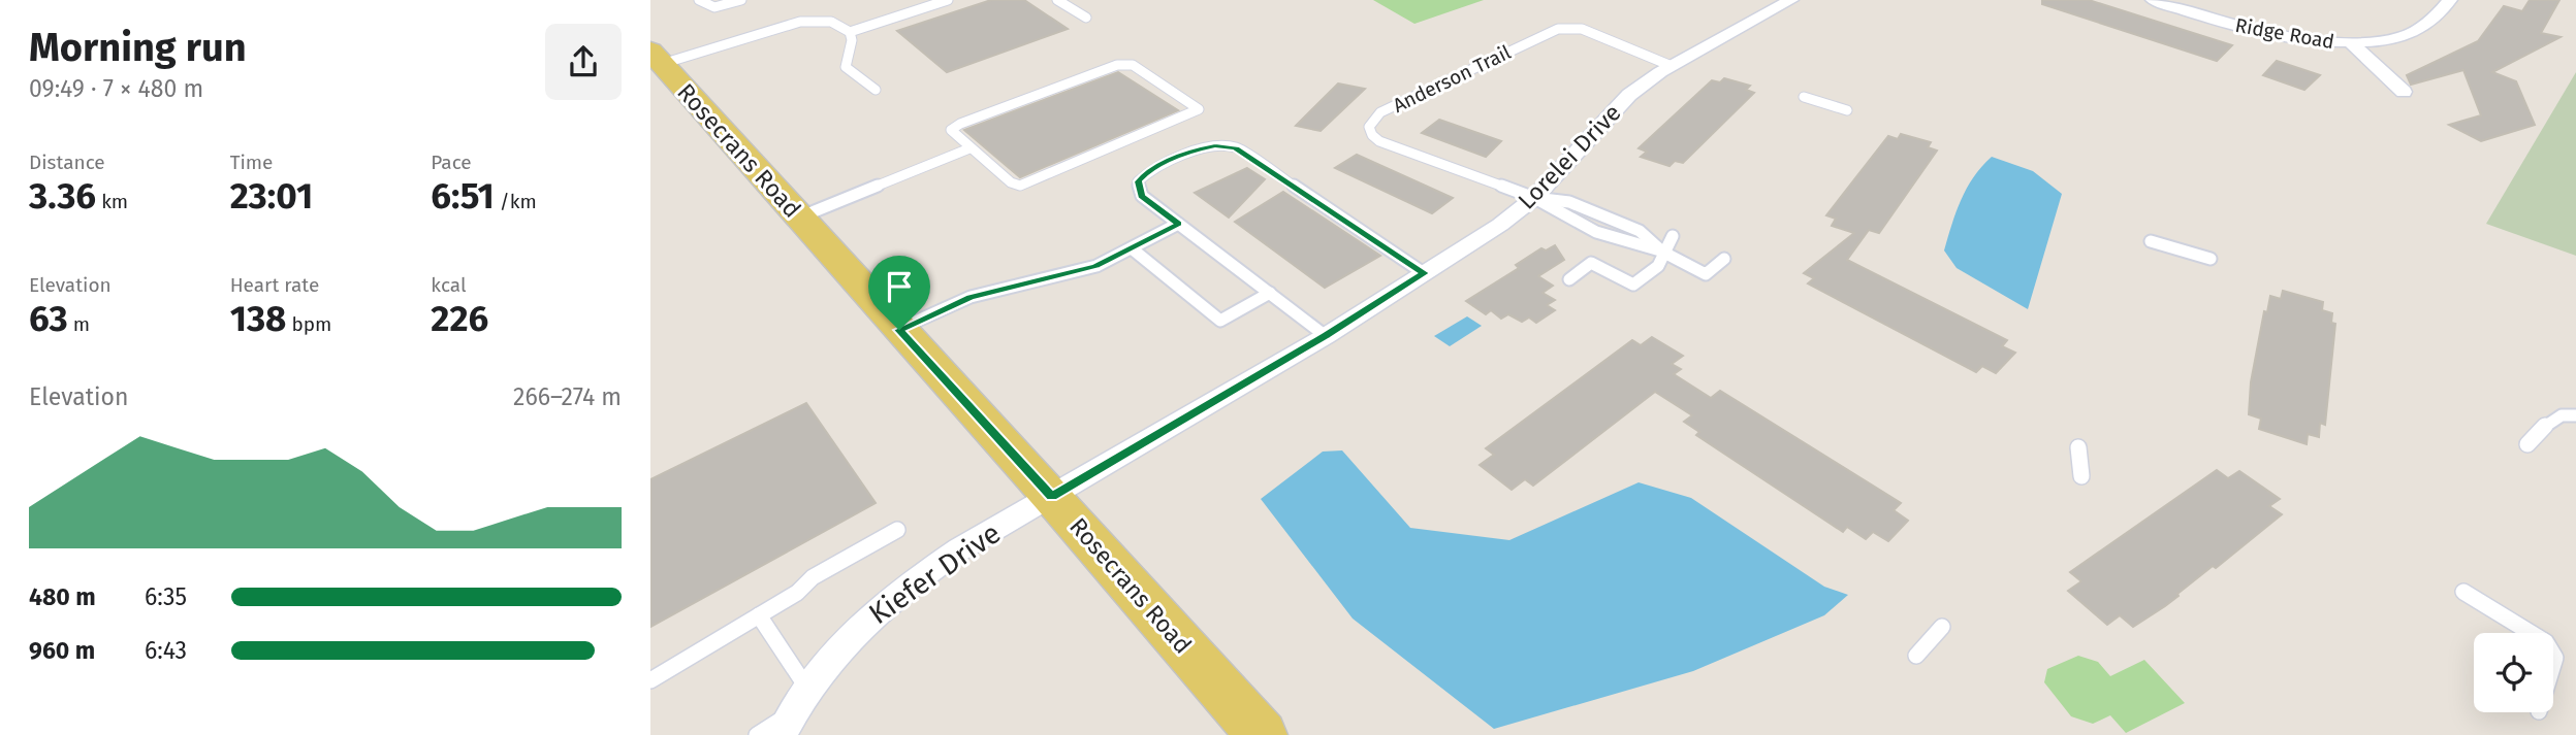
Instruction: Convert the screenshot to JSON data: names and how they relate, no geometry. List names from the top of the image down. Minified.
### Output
{"streets":{"main road":["Rosecrans Road"],"street":["Ridge Road","Lorelei Drive","Kiefer Drive"],"lane":["Anderson Trail"]},"crossings":[["Anderson Trail","Lorelei Drive"],["Rosecrans Road","Lorelei Drive"],["Rosecrans Road","Kiefer Drive"],["Lorelei Drive","Kiefer Drive"]],"page":{"heading":["Morning run","09:49 · 7 × 480 m"],"stats":[["Distance","3.36 km"],["Time","23:01"],["Pace","6:51 /km"],["Elevation","63 m"],["Heart rate","138 bpm"],["kcal","226"]],"chart":["Elevation","266–274 m"],"list":[{"name":"480 m","note":"6:35"},{"name":"960 m","note":"6:43"}]}}
